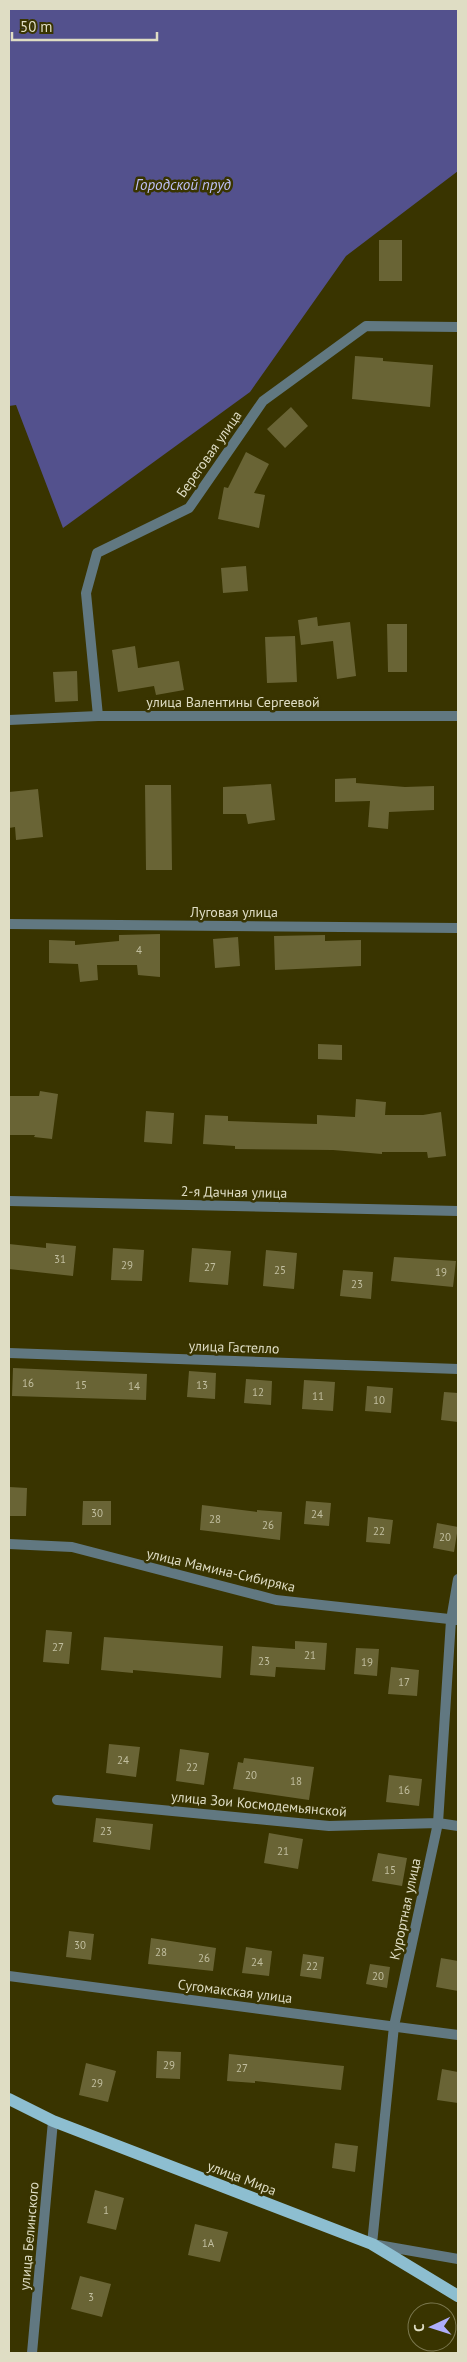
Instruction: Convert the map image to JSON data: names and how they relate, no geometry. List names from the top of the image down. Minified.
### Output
{"streets":{"main road":["улица Мира"],"street":["Береговая улица","улица Валентины Сергеевой","Луговая улица","2-я Дачная улица","улица Гастелло","улица Мамина-Сибиряка","улица Зои Космодемьянской","Курортная улица","Сугомакская улица","улица Белинского"]},"crossings":[["Береговая улица","улица Валентины Сергеевой"],["улица Мамина-Сибиряка","Курортная улица"],["улица Зои Космодемьянской","Курортная улица"],["Курортная улица","Сугомакская улица"],["Курортная улица","улица Мира"],["улица Мира","улица Белинского"]],"water":["Городской пруд"],"house_numbers":["4","31","29","27","25","19","23","16","15","13","14","12","11","10","30","24","28","26","22","20","27","21","23","19","17","24","22","20","18","16","23","21","15","30","28","26","24","22","20","29","27","29","1","1А","3"],"scale_bar":"50 m","north":"left"}
